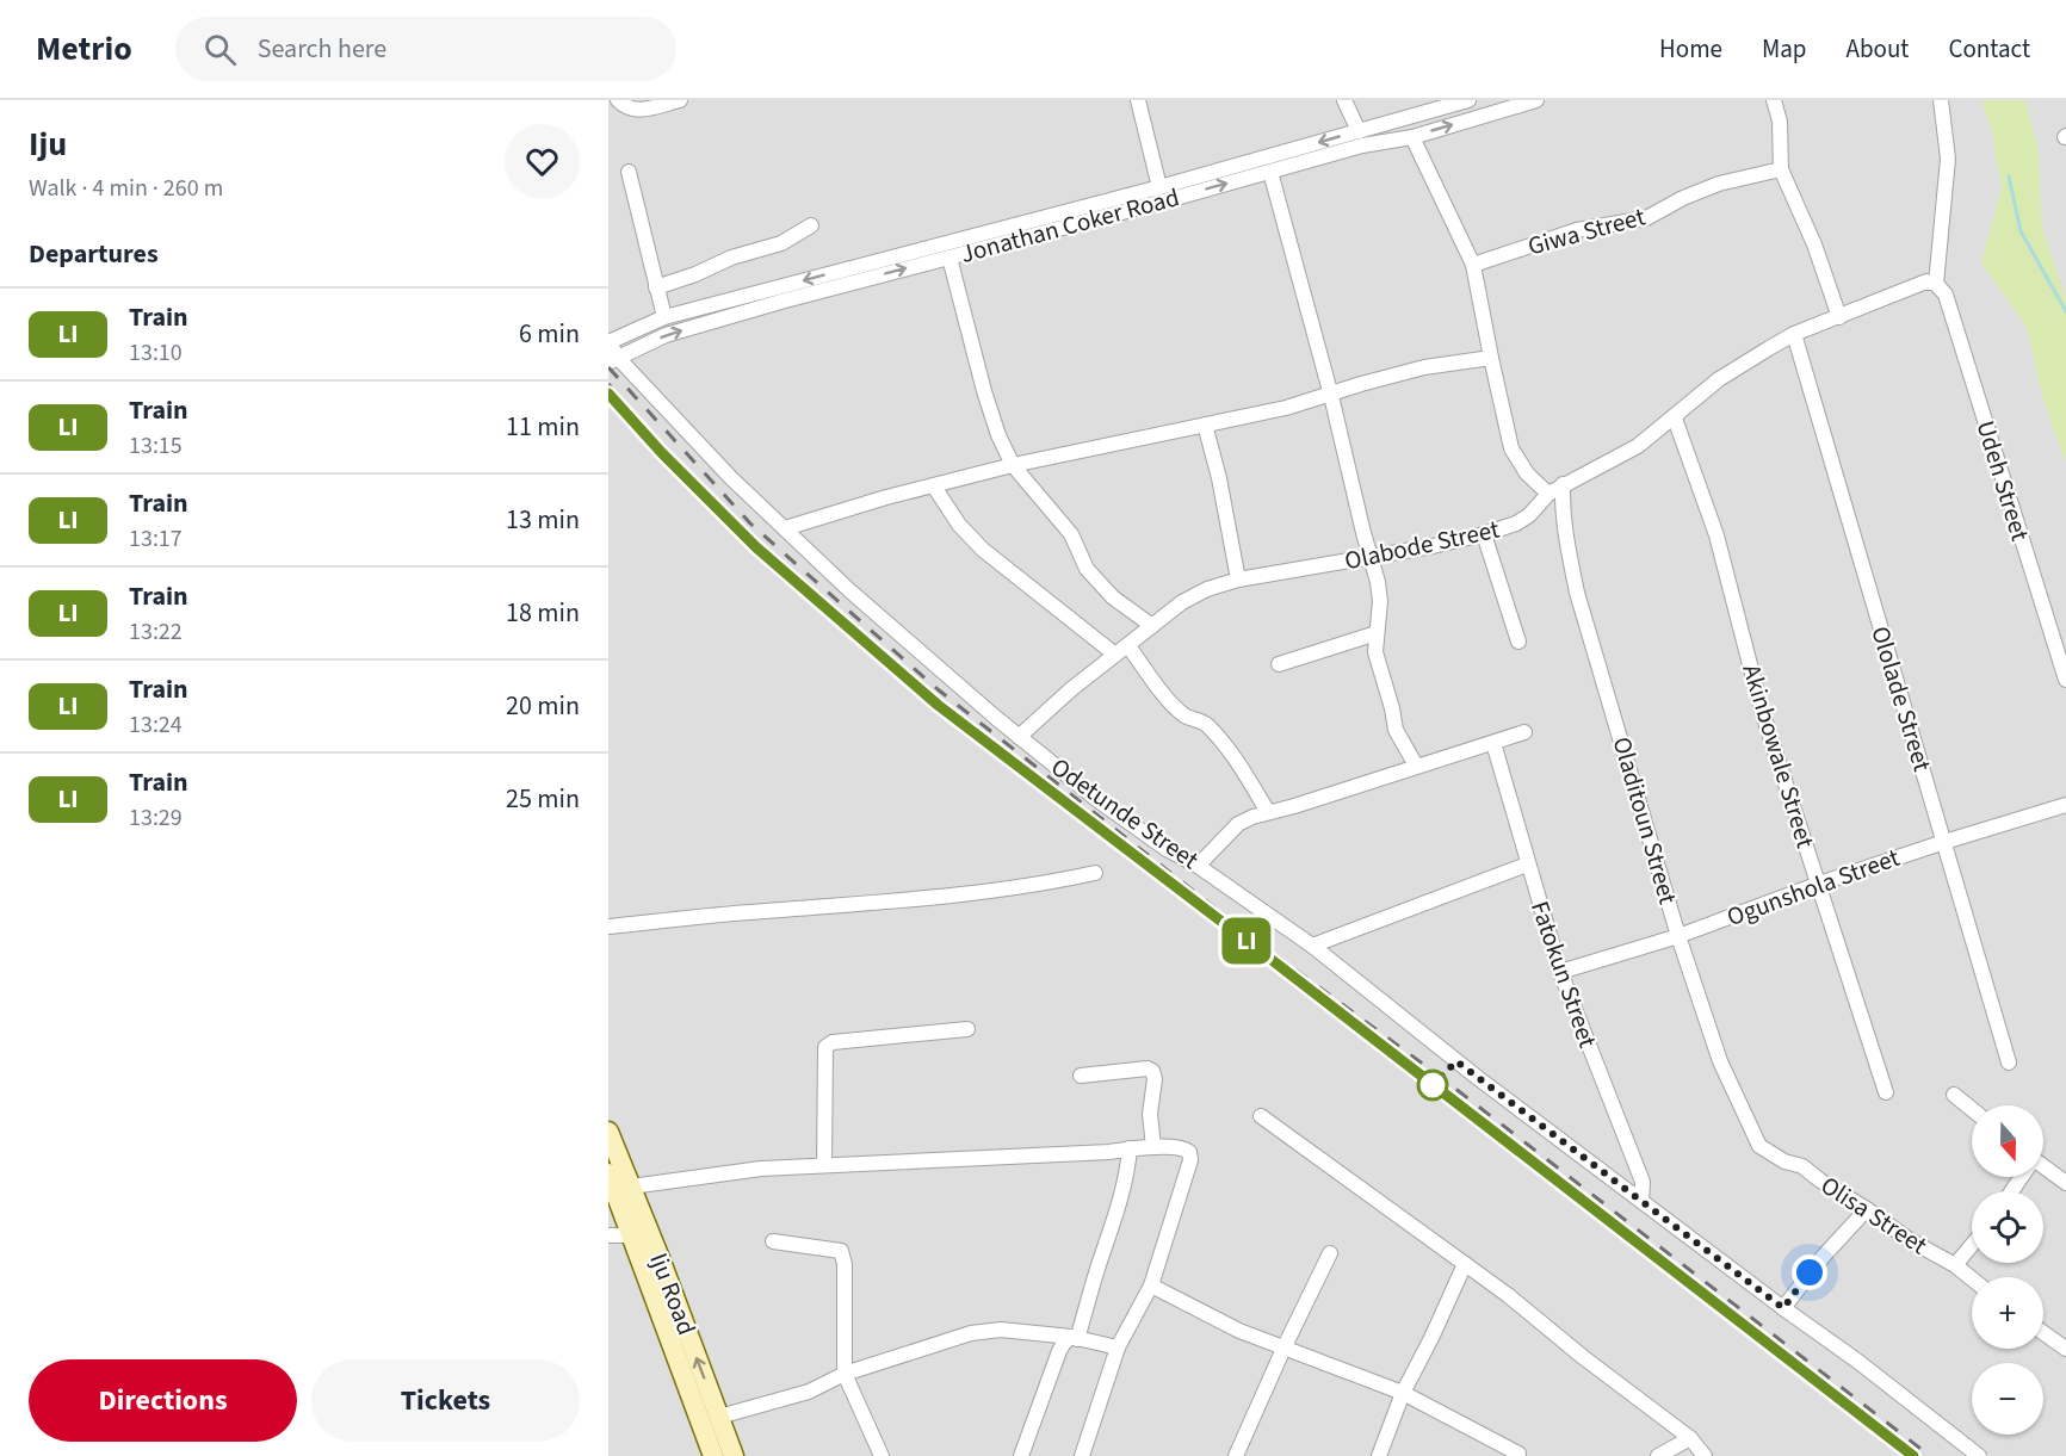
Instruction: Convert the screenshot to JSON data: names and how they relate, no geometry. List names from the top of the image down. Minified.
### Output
{"streets":{"main road":["Iju Road"],"street":["Jonathan Coker Road","Giwa Street","Udeh Street","Olabode Street","Ololade Street","Akinbowale Street","Odetunde Street","Oladitoun Street","Ogunshola Street","Fatokun Street","Olisa Street"]},"crossings":[["Jonathan Coker Road","Odetunde Street"],["Udeh Street","Olabode Street"],["Olabode Street","Ololade Street"],["Olabode Street","Akinbowale Street"],["Olabode Street","Odetunde Street"],["Olabode Street","Oladitoun Street"],["Ololade Street","Ogunshola Street"],["Akinbowale Street","Ogunshola Street"],["Odetunde Street","Fatokun Street"],["Oladitoun Street","Ogunshola Street"],["Oladitoun Street","Olisa Street"],["Ogunshola Street","Fatokun Street"]],"north":"bottom","page":{"header":"Metrio","search":"Search here","nav":["Home","Map","About","Contact"],"heading":[["Iju","Walk · 4 min · 260 m"],"Departures"],"on_map":"LI","list":[{"mark":"LI","name":"Train","note":"13:10","value":"6 min"},{"mark":"LI","name":"Train","note":"13:15","value":"11 min"},{"mark":"LI","name":"Train","note":"13:17","value":"13 min"},{"mark":"LI","name":"Train","note":"13:22","value":"18 min"},{"mark":"LI","name":"Train","note":"13:24","value":"20 min"},{"mark":"LI","name":"Train","note":"13:29","value":"25 min"}],"map_buttons":["+","−"],"buttons":["Directions","Tickets"]}}
